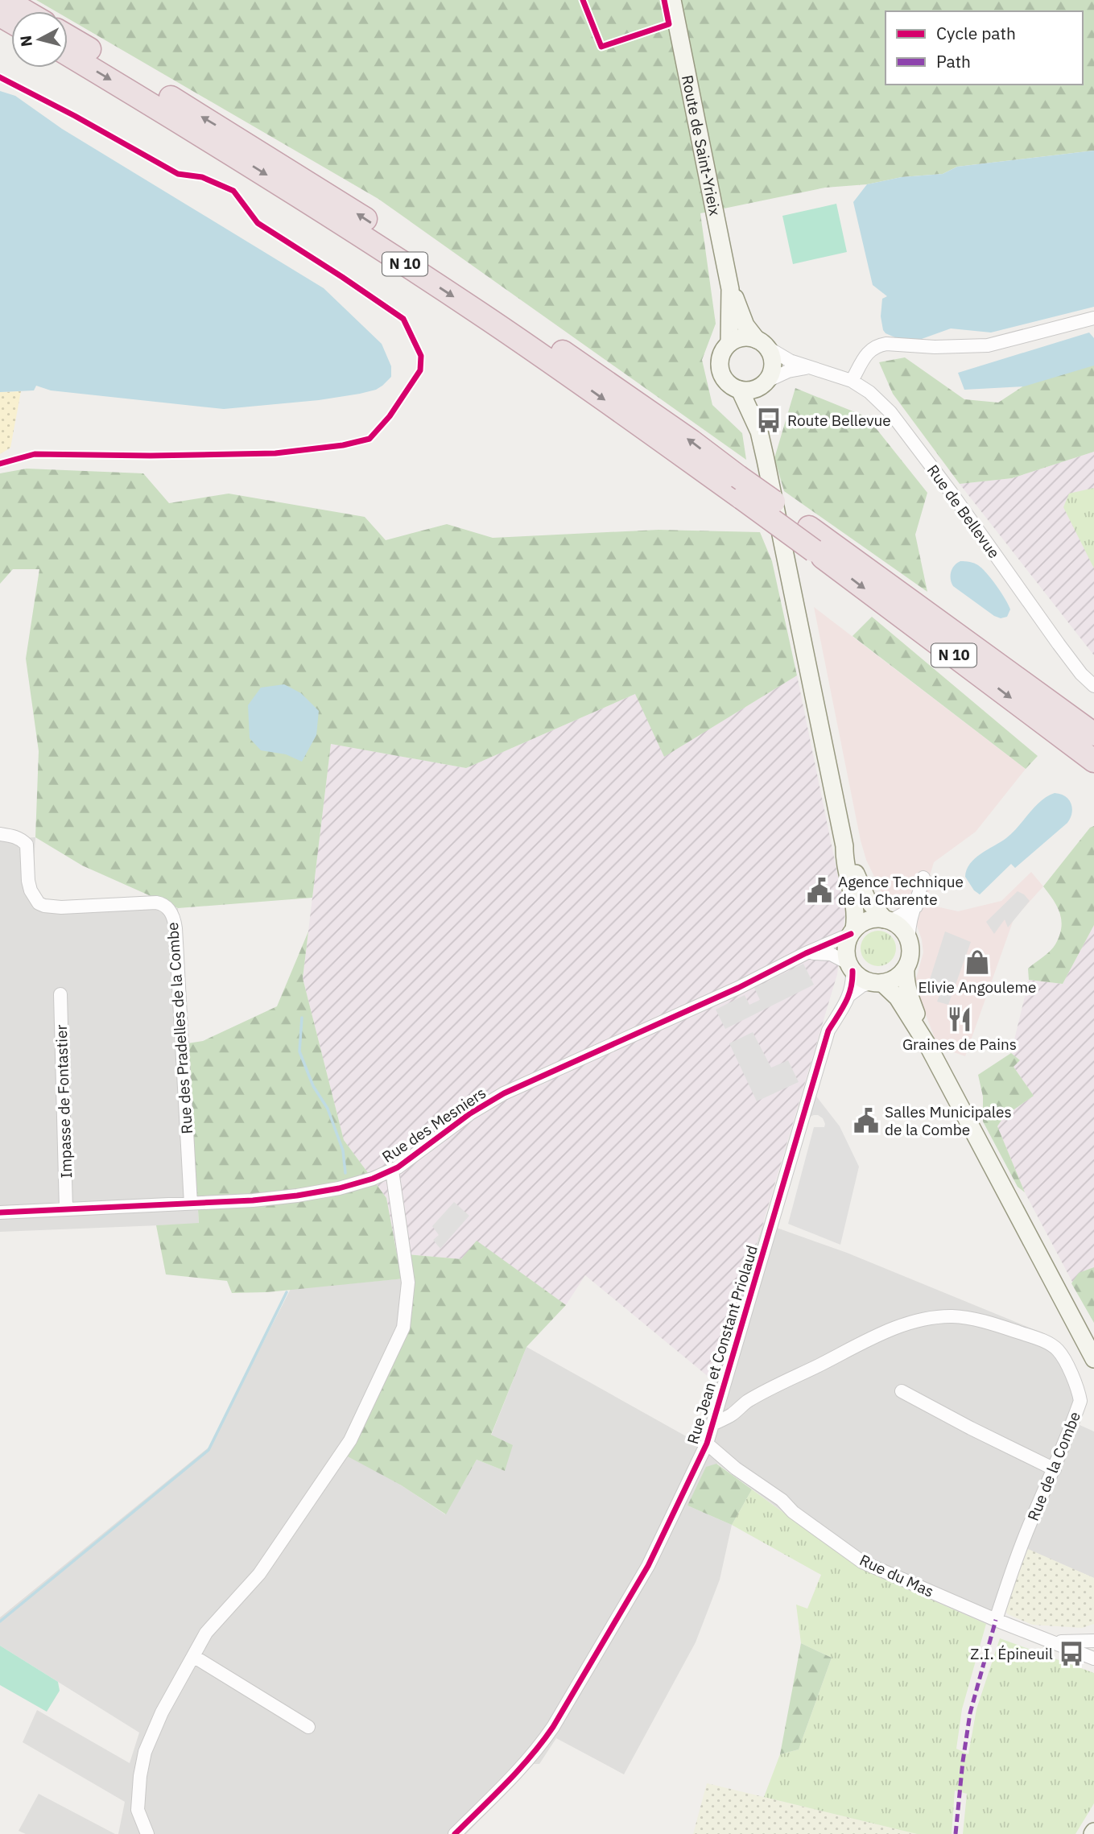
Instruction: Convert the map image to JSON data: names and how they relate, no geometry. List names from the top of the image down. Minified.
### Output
{"streets":{"highway":["N 10"],"street":["Route de Saint-Yrieix","Rue de Bellevue","Rue des Pradelles de la Combe","Impasse de Fontastier","Rue des Mesniers","Rue Jean et Constant Priolaud","Rue de la Combe","Rue du Mas"]},"crossings":[["Route de Saint-Yrieix","Rue de Bellevue"],["Rue des Pradelles de la Combe","Rue des Mesniers"],["Impasse de Fontastier","Rue des Mesniers"],["Rue des Mesniers","Rue Jean et Constant Priolaud"],["Rue Jean et Constant Priolaud","Rue de la Combe"],["Rue Jean et Constant Priolaud","Rue du Mas"],["Rue de la Combe","Rue du Mas"]],"places":{"bus stop":["Route Bellevue","Z.I. Épineuil"],"public building":["Agence Technique de la Charente","Salles Municipales de la Combe"],"shop":["Elivie Angouleme"],"restaurant":["Graines de Pains"]},"legend":["Cycle path","Path"],"north":"left"}
